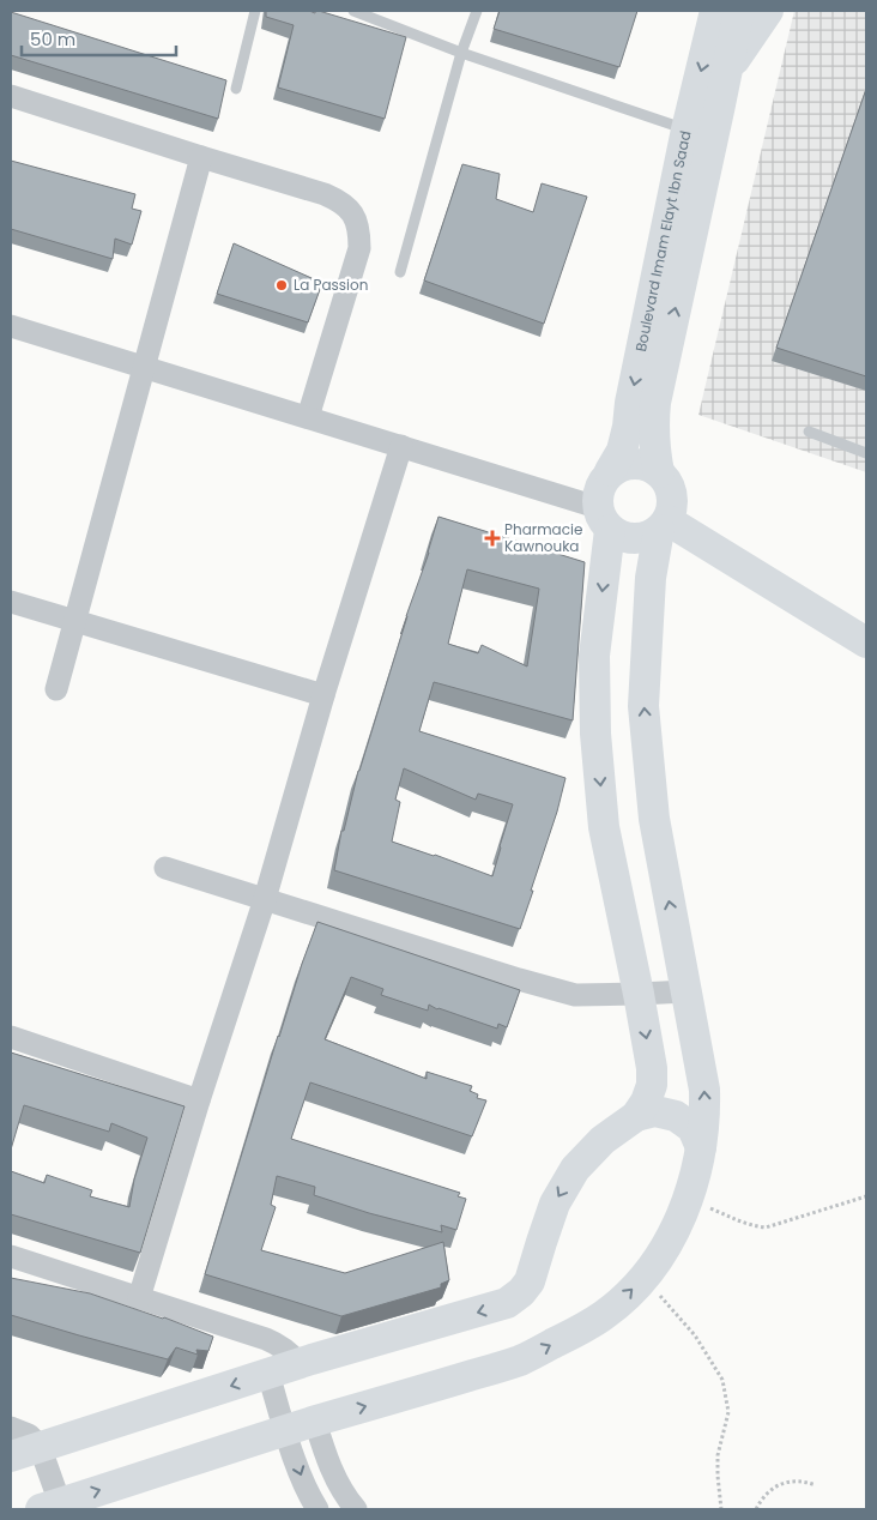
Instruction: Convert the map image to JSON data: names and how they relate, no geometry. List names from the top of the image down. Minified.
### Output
{"streets":{"street":["Boulevard Imam Elayt Ibn Saad"]},"places":{"other":["La Passion"],"health":["Pharmacie Kawnouka"]},"scale_bar":"50 m"}
